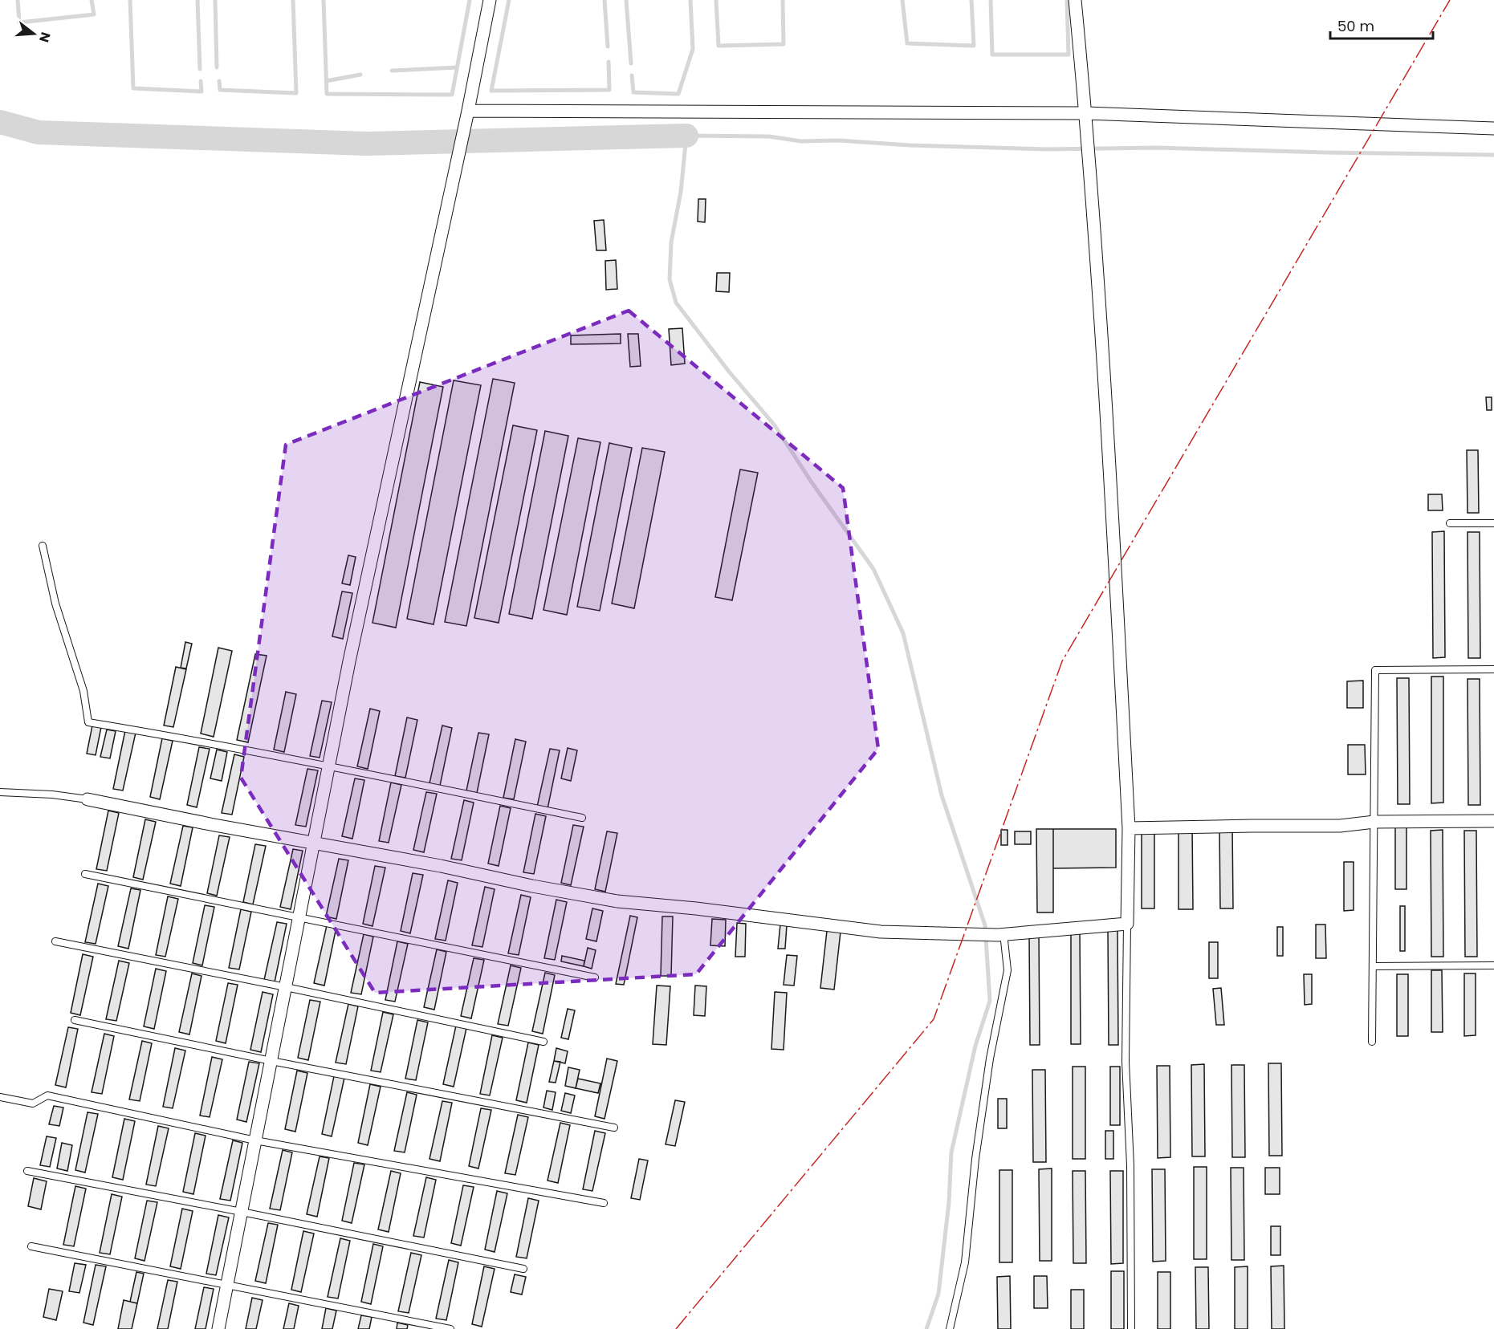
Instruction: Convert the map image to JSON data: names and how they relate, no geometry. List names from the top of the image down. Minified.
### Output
{"scale_bar":"50 m","north":"right"}
